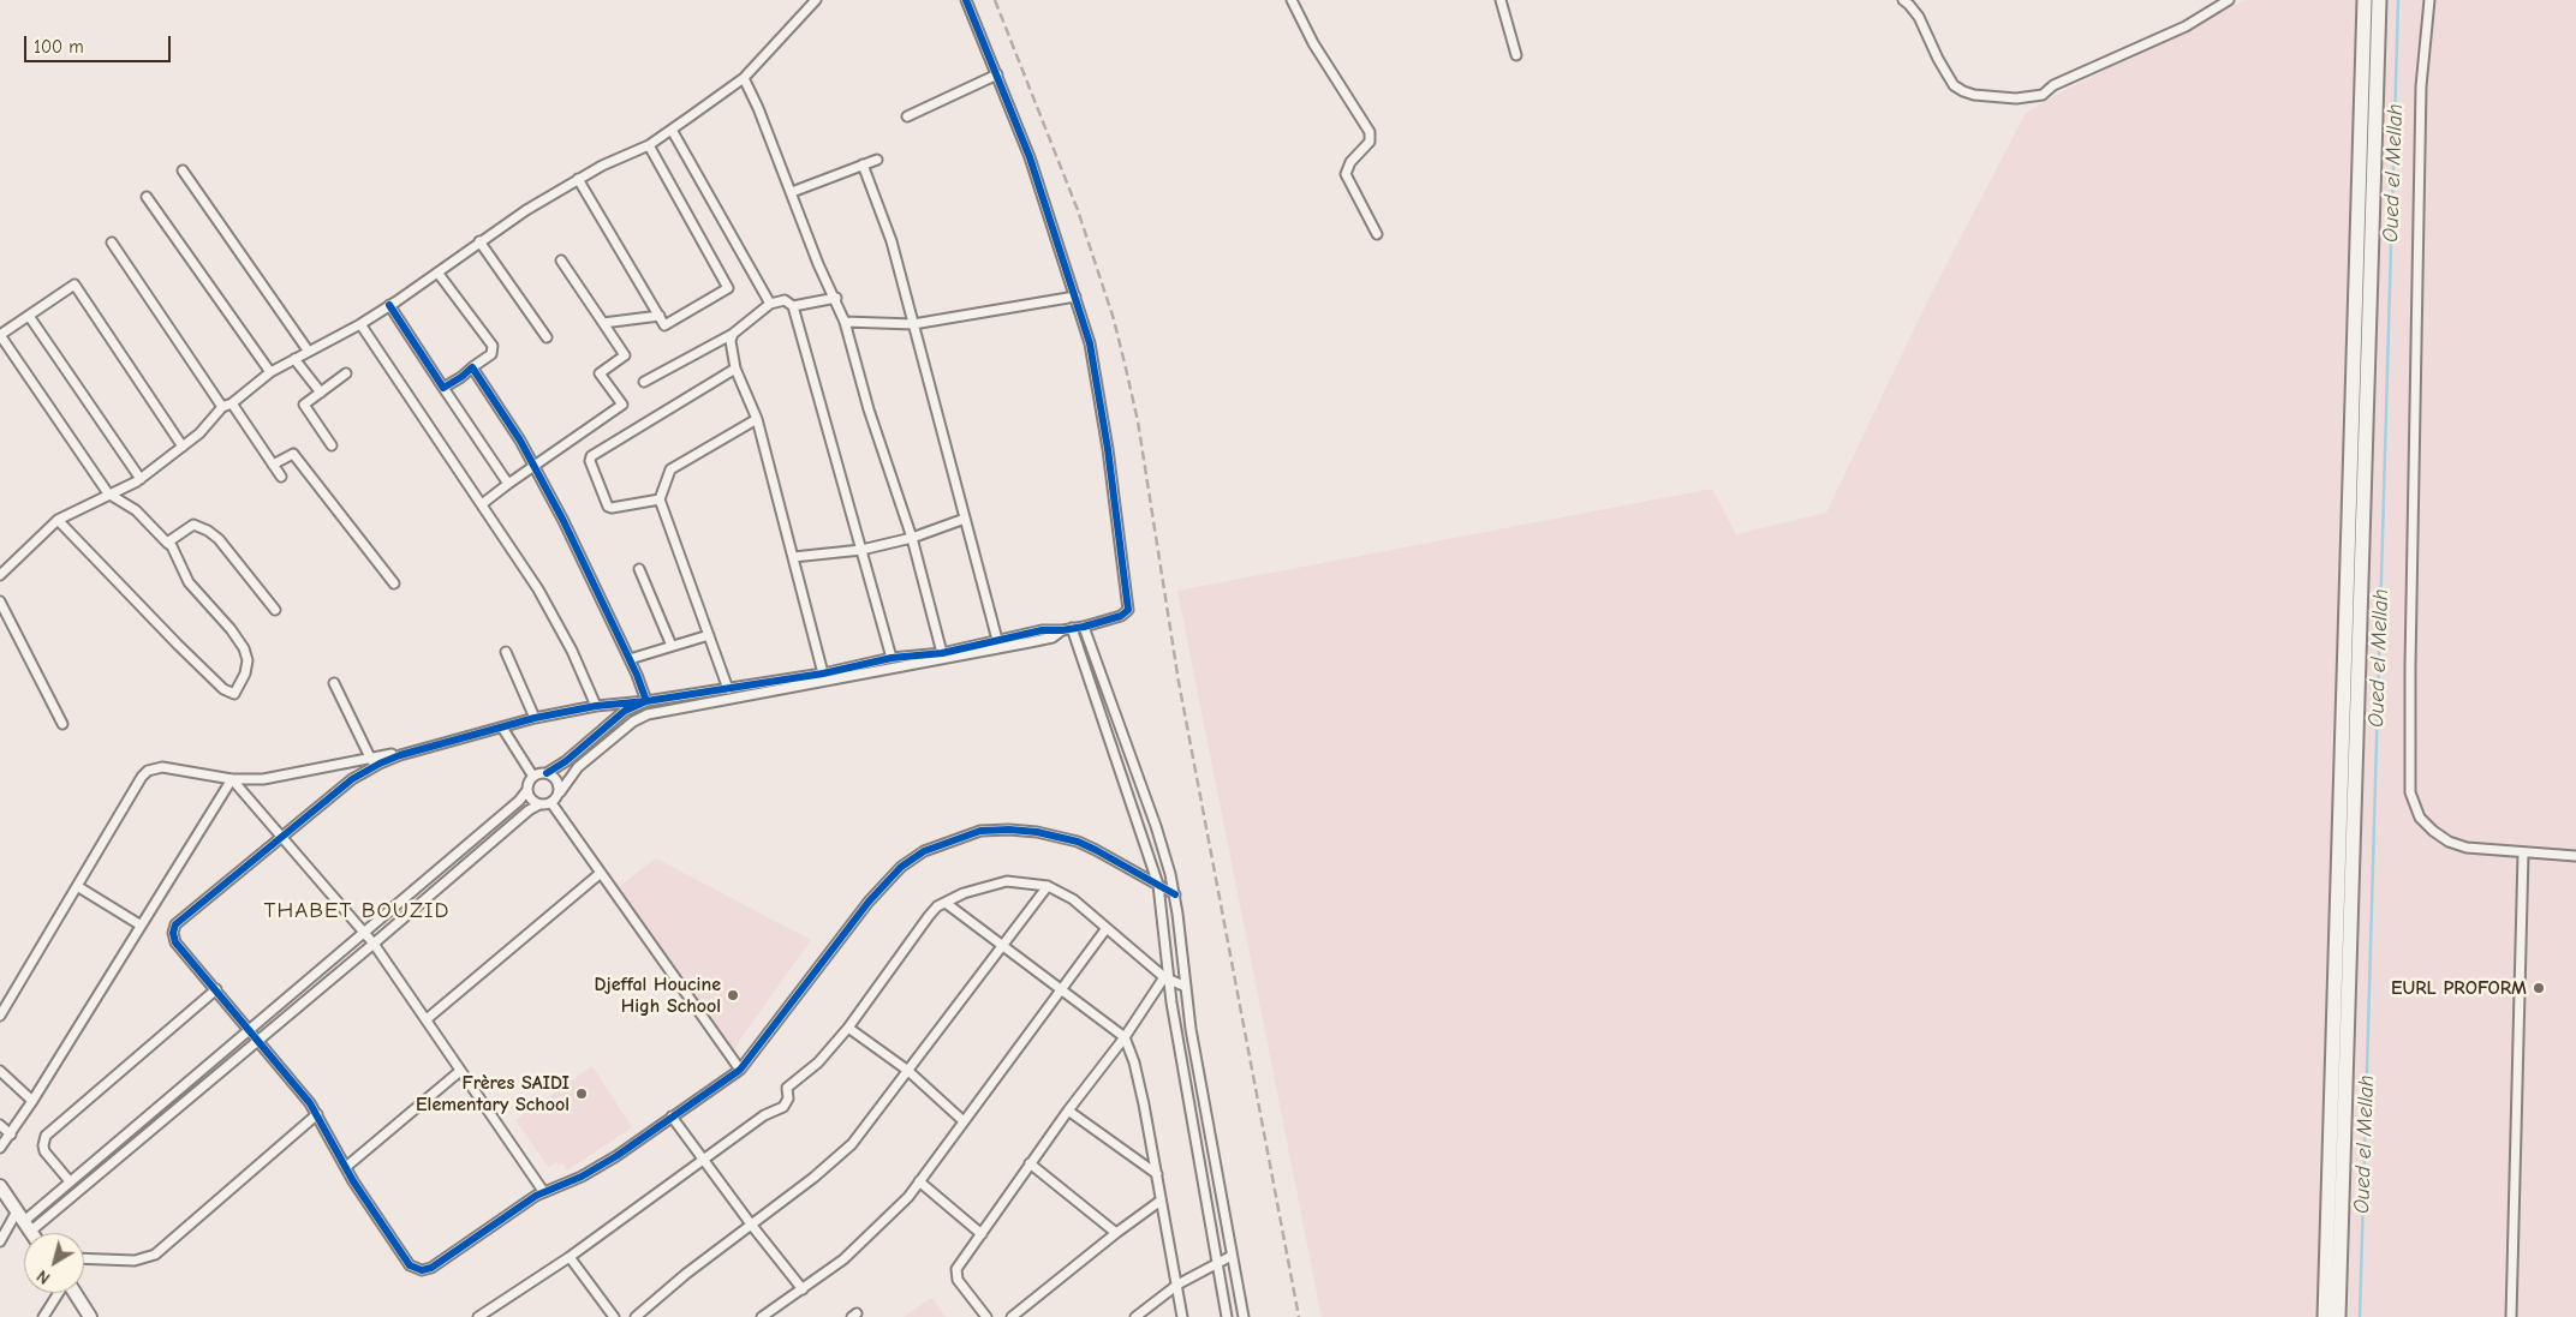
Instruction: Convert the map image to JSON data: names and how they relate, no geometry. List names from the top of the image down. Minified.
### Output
{"districts":["THABET BOUZID"],"water":["Oued el Mellah"],"places":["EURL PROFORM","Djeffal Houcine High School","Frères SAIDI Elementary School"],"scale_bar":"100 m","north":"bottom left"}
